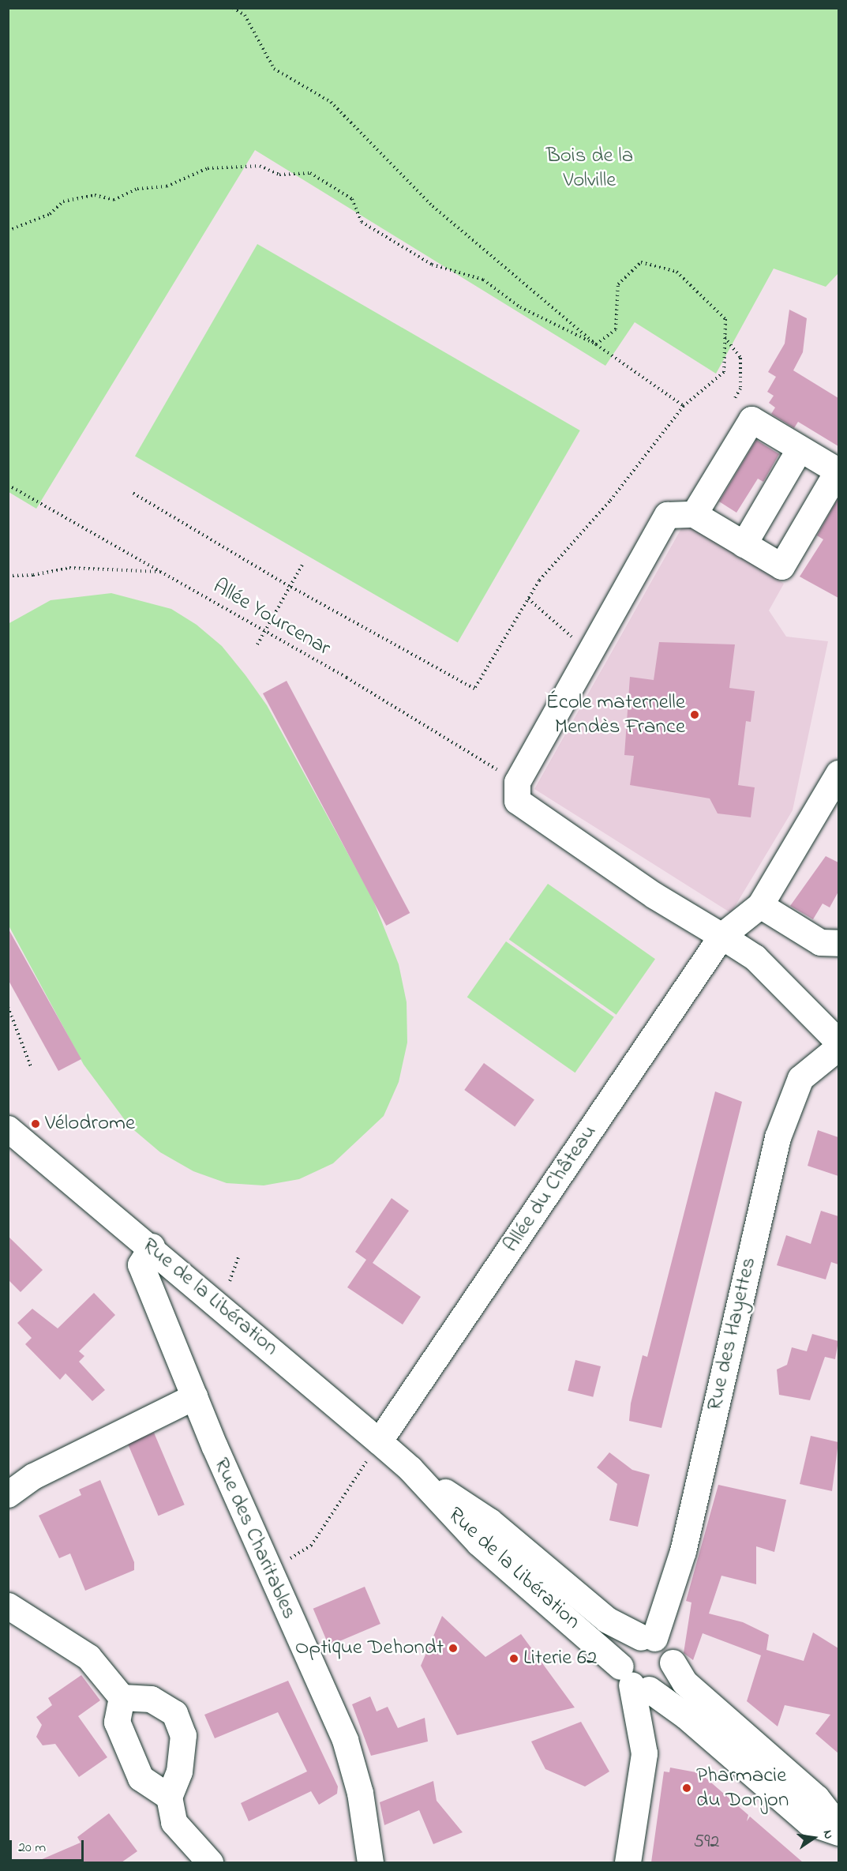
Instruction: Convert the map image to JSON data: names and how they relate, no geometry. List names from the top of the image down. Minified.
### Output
{"streets":{"street":["Allée du Château","Rue de la Libération","Rue des Hayettes","Rue des Charitables"],"path":["Allée Yourcenar"]},"crossings":[["Allée du Château","Rue de la Libération"],["Rue de la Libération","Rue des Hayettes"],["Rue de la Libération","Rue des Charitables"]],"parks":["Bois de la Volville"],"places":["École maternelle Mendès France","Vélodrome","Optique Dehondt","Literie 62","Pharmacie du Donjon"],"house_numbers":["592"],"scale_bar":"20 m","north":"right"}
